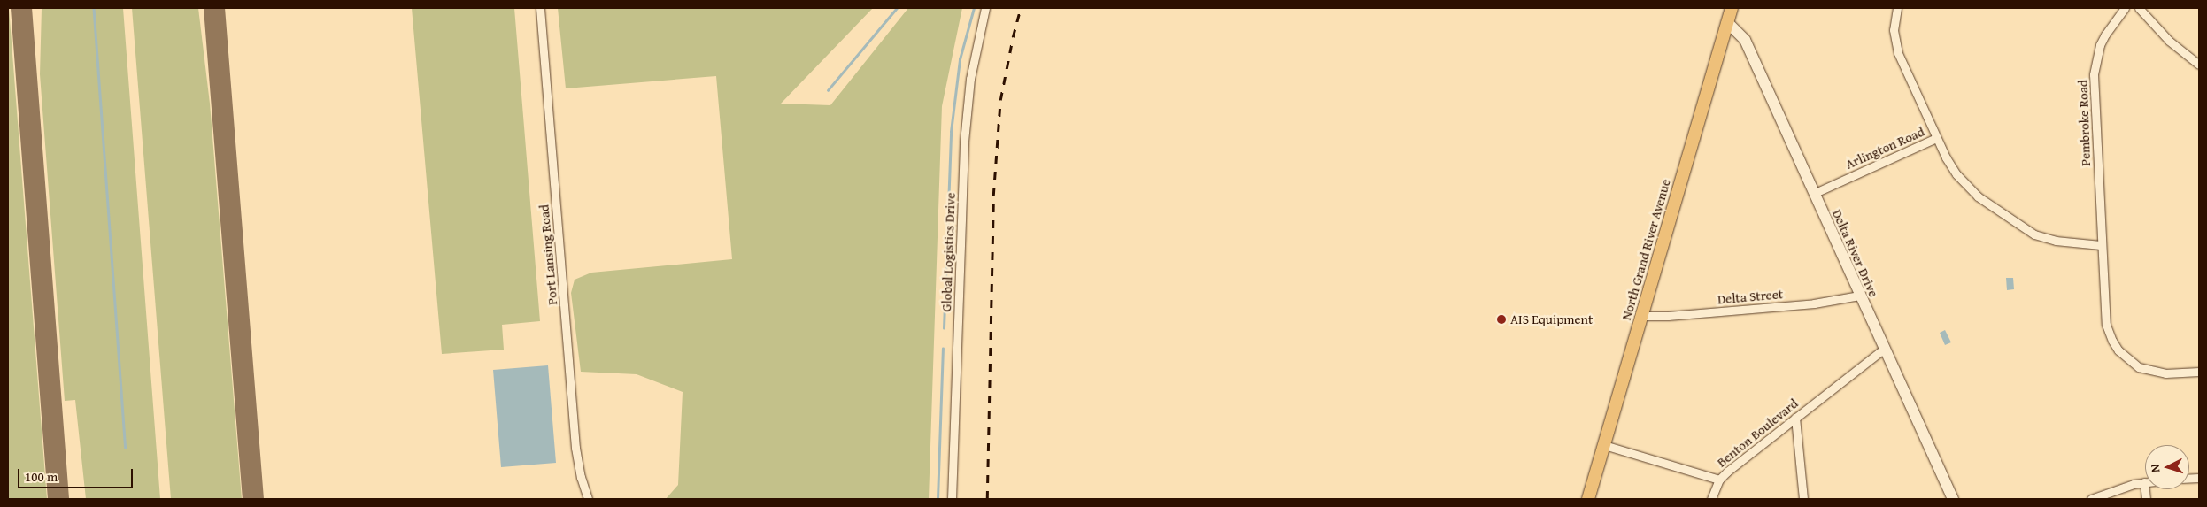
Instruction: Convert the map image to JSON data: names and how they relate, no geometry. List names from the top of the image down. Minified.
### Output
{"streets":{"main road":["North Grand River Avenue"],"street":["Pembroke Road","Arlington Road","Global Logistics Drive","Delta River Drive","Port Lansing Road","Delta Street","Benton Boulevard"]},"crossings":[["Pembroke Road","Arlington Road"],["Arlington Road","Delta River Drive"],["North Grand River Avenue","Delta River Drive"],["North Grand River Avenue","Delta Street"],["North Grand River Avenue","Benton Boulevard"],["Delta River Drive","Delta Street"],["Delta River Drive","Benton Boulevard"]],"places":["AIS Equipment"],"scale_bar":"100 m","north":"left"}
